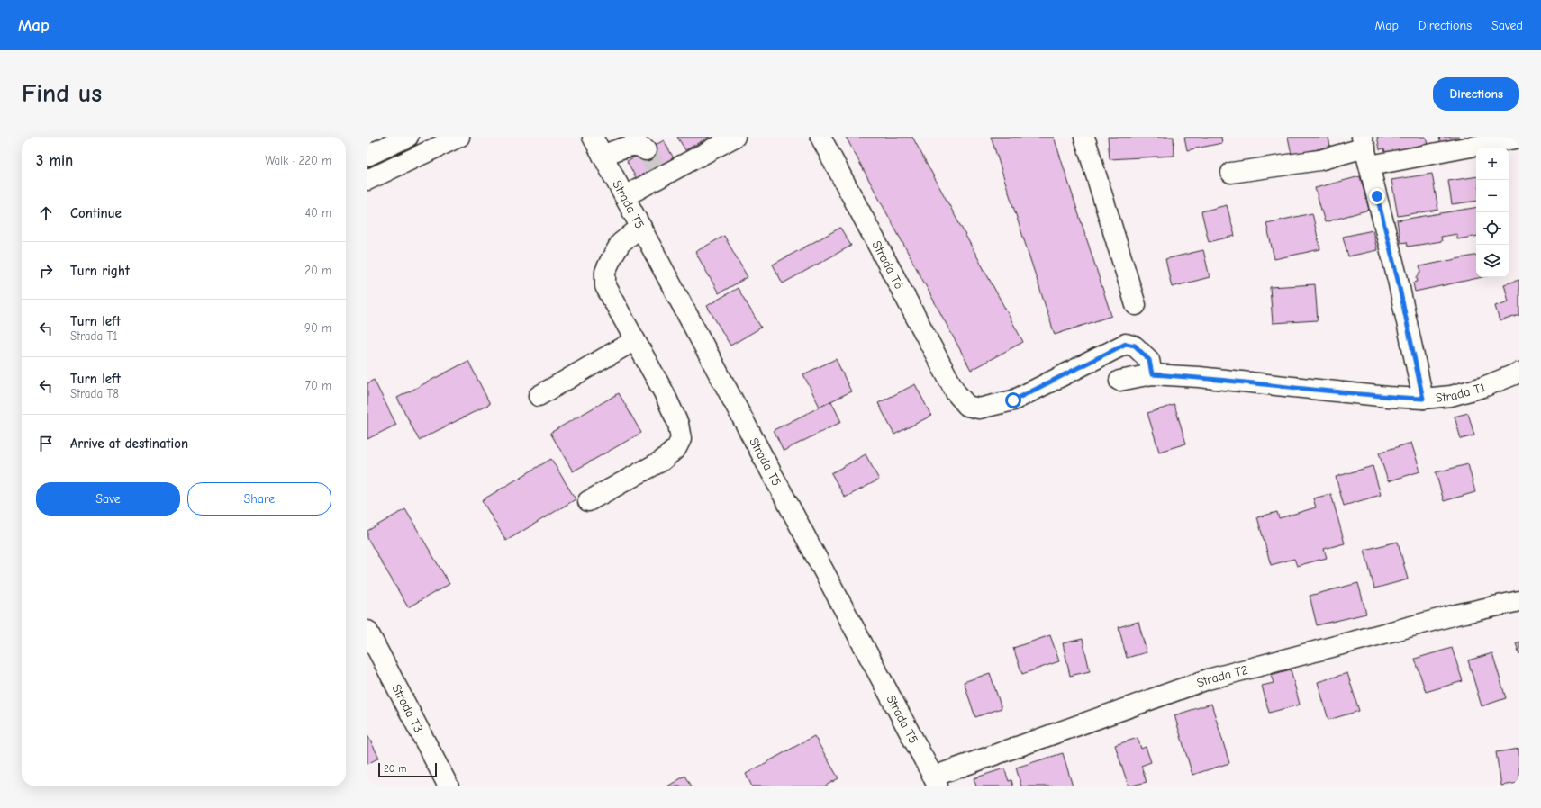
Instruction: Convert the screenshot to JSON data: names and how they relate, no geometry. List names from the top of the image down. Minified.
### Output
{"streets":{"street":["Strada T5","Strada T6","Strada T1","Strada T2","Strada T3"]},"crossings":[["Strada T5","Strada T2"],["Strada T6","Strada T1"]],"scale_bar":"20 m","page":{"header":"Map","nav":["Map","Directions","Saved"],"buttons":["Directions",["Save","Share"]],"title":"Find us","heading":["3 min","Walk · 220 m"],"map_buttons":["+","−"],"list":[["Continue","40 m"],["Turn right","20 m"],["Turn left","Strada T1","90 m"],["Turn left","Strada T8","70 m"],"Arrive at destination"],"scale":"20 m"}}
